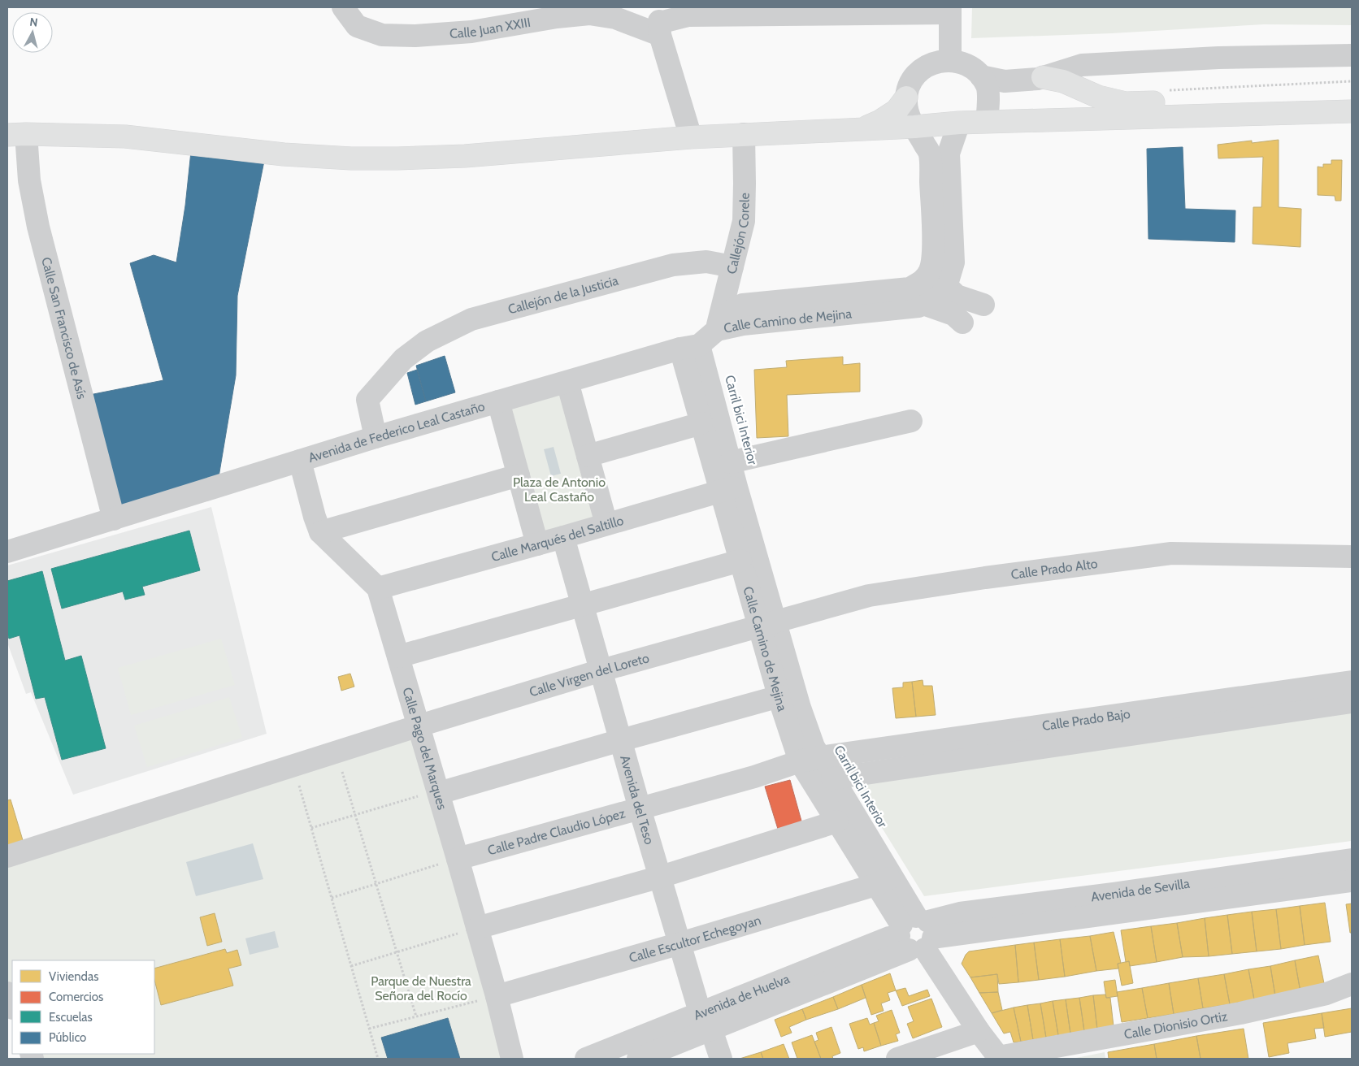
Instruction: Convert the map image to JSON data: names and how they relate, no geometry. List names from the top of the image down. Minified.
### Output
{"streets":{"street":["Calle Juan XXIII","Callejón Corele","Callejón de la Justicia","Calle Camino de Mejina","Calle San Francisco de Asís","Avenida de Federico Leal Castaño","Calle Marqués del Saltillo","Calle Prado Alto","Calle Virgen del Loreto","Calle Prado Bajo","Calle Pago del Marques","Avenida del Teso","Calle Padre Claudio López","Avenida de Sevilla","Calle Escultor Echegoyan","Avenida de Huelva","Calle Dionisio Ortiz"]},"crossings":[["Callejón Corele","Callejón de la Justicia"],["Callejón Corele","Calle Camino de Mejina"],["Callejón de la Justicia","Avenida de Federico Leal Castaño"],["Calle Camino de Mejina","Avenida de Federico Leal Castaño"],["Calle Camino de Mejina","Calle Marqués del Saltillo"],["Calle Camino de Mejina","Calle Prado Alto"],["Calle Camino de Mejina","Calle Virgen del Loreto"],["Calle Camino de Mejina","Calle Prado Bajo"],["Calle Camino de Mejina","Calle Padre Claudio López"],["Calle Camino de Mejina","Avenida de Sevilla"],["Calle Camino de Mejina","Calle Escultor Echegoyan"],["Calle Camino de Mejina","Avenida de Huelva"],["Calle Camino de Mejina","Calle Dionisio Ortiz"],["Calle San Francisco de Asís","Avenida de Federico Leal Castaño"],["Avenida de Federico Leal Castaño","Calle Pago del Marques"],["Calle Marqués del Saltillo","Calle Pago del Marques"],["Calle Marqués del Saltillo","Avenida del Teso"],["Calle Prado Alto","Calle Virgen del Loreto"],["Calle Virgen del Loreto","Calle Pago del Marques"],["Calle Virgen del Loreto","Avenida del Teso"],["Calle Prado Bajo","Calle Padre Claudio López"],["Calle Pago del Marques","Calle Padre Claudio López"],["Calle Pago del Marques","Calle Escultor Echegoyan"],["Avenida del Teso","Calle Padre Claudio López"],["Avenida del Teso","Calle Escultor Echegoyan"],["Avenida del Teso","Avenida de Huelva"],["Avenida de Sevilla","Avenida de Huelva"]],"parks":["Plaza de Antonio Leal Castaño","Parque de Nuestra Señora del Rocío"],"legend":["Viviendas","Comercios","Escuelas","Público"],"north":"top"}
